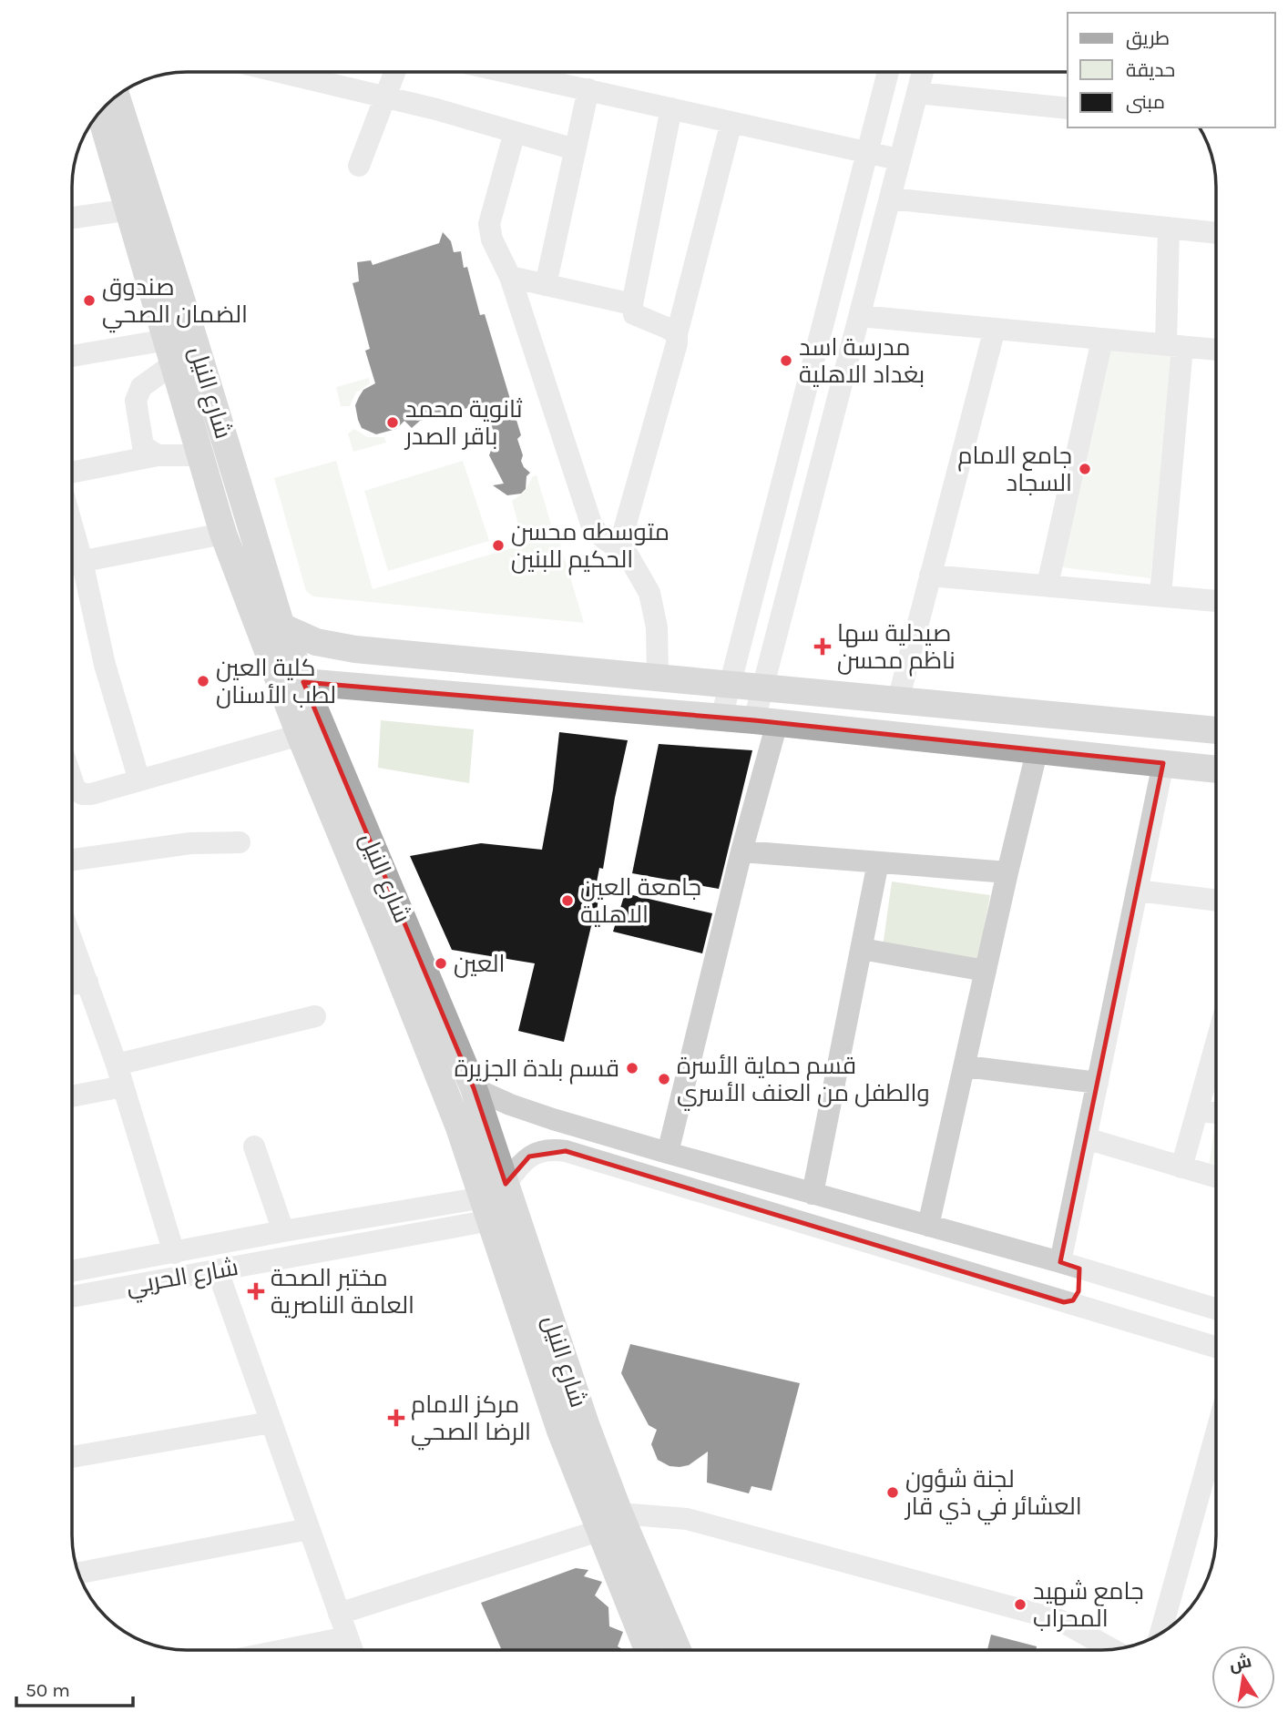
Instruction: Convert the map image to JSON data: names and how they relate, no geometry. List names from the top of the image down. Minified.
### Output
{"streets":{"main road":["شارع النيل"],"street":["شارع الحربي"]},"crossings":[["شارع النيل","شارع الحربي"]],"places":{"other":["صندوق الضمان الصحي","مدرسة اسد بغداد الاهلية","ثانوية محمد باقر الصدر","جامع الامام السجاد","متوسطه محسن الحكيم للبنين","كلية العين لطب الأسنان","جامعة العين الاهلية","العين","قسم بلدة الجزيرة","قسم حماية الأسرة والطفل من العنف الأسري","لجنة شؤون العشائر في ذي قار","جامع شهيد المحراب"],"health":["صيدلية سها ناظم محسن","مختبر الصحة العامة الناصرية","مركز الامام الرضا الصحي"]},"legend":["طريق","حديقة","مبنى"],"scale_bar":"50 m","north":"top"}
